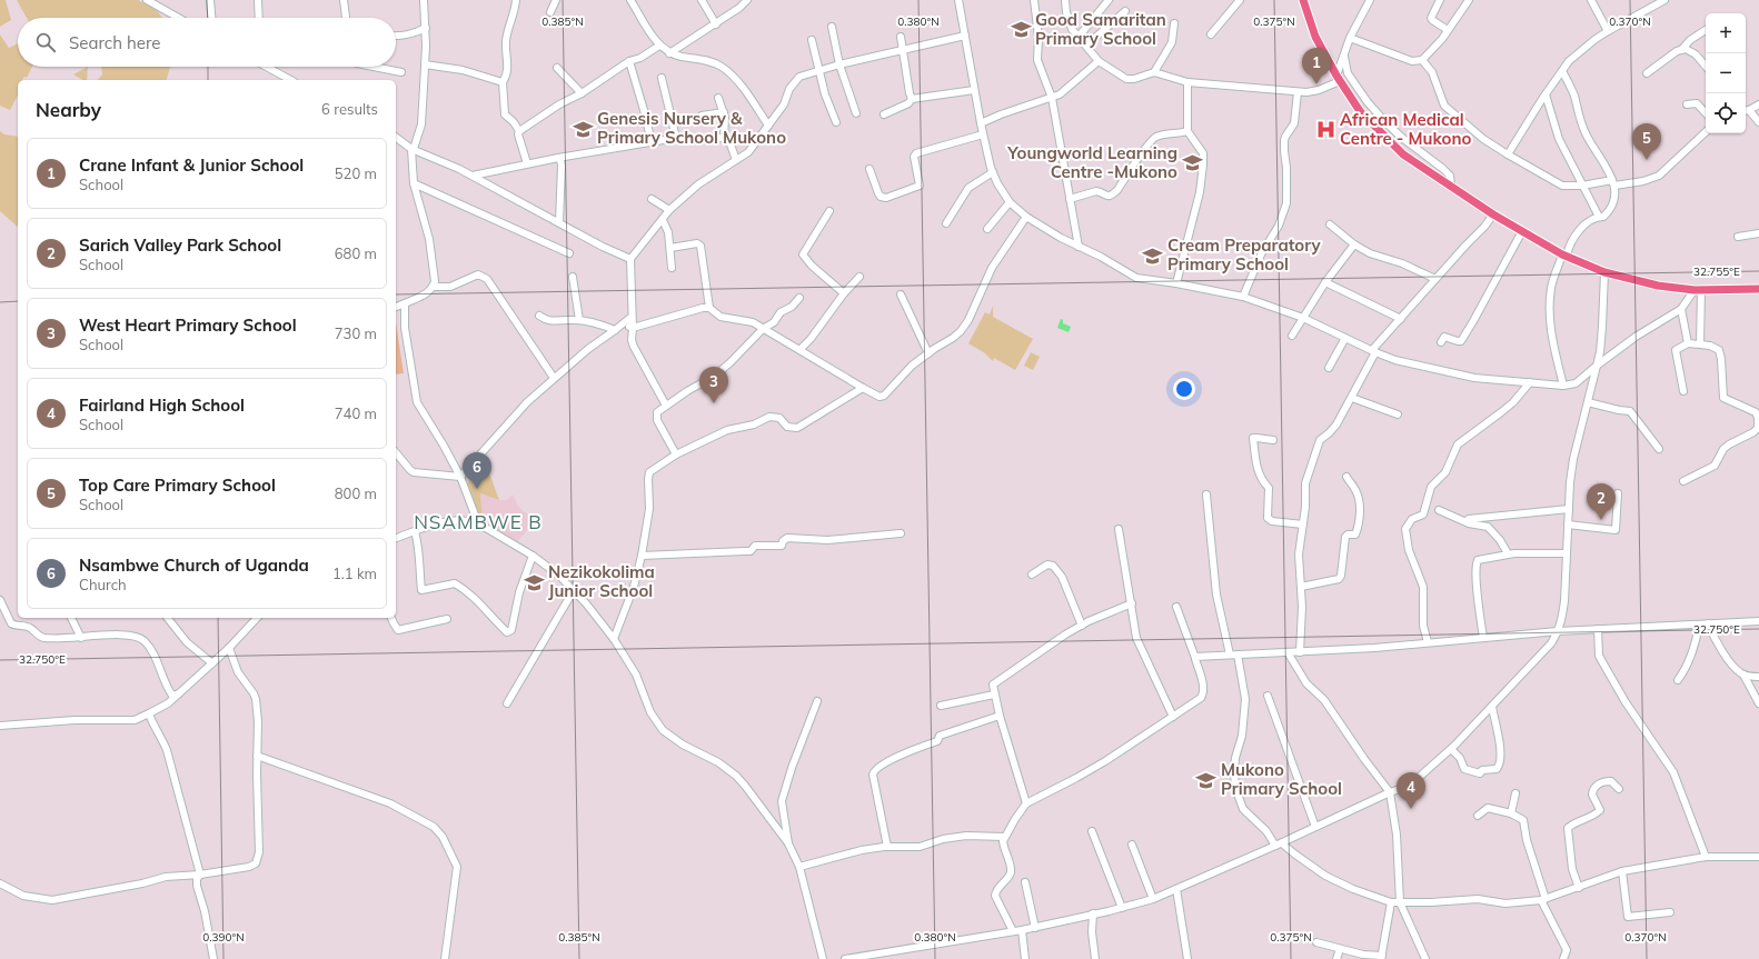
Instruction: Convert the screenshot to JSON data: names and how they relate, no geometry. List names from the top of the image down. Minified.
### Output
{"districts":["NSAMBWE B"],"places":{"school or university":["Good Samaritan Primary School","Genesis Nursery & Primary School Mukono","Youngworld Learning Centre -Mukono","Cream Preparatory Primary School","Nezikokolima Junior School","Mukono Primary School"],"hospital":["African Medical Centre - Mukono"]},"page":{"map_buttons":["+","−"],"search":"Search here","pins":["1","5","3","6","2","4"],"heading":["Nearby","6 results"],"list":[{"mark":"1","name":"Crane Infant & Junior School","note":"School","value":"520 m"},{"mark":"2","name":"Sarich Valley Park School","note":"School","value":"680 m"},{"mark":"3","name":"West Heart Primary School","note":"School","value":"730 m"},{"mark":"4","name":"Fairland High School","note":"School","value":"740 m"},{"mark":"5","name":"Top Care Primary School","note":"School","value":"800 m"},{"mark":"6","name":"Nsambwe Church of Uganda","note":"Church","value":"1.1 km"}]},"coordinates":["0.385°N","0.380°N","0.375°N","0.370°N","32.755°E","32.750°E","0.390°N"]}
